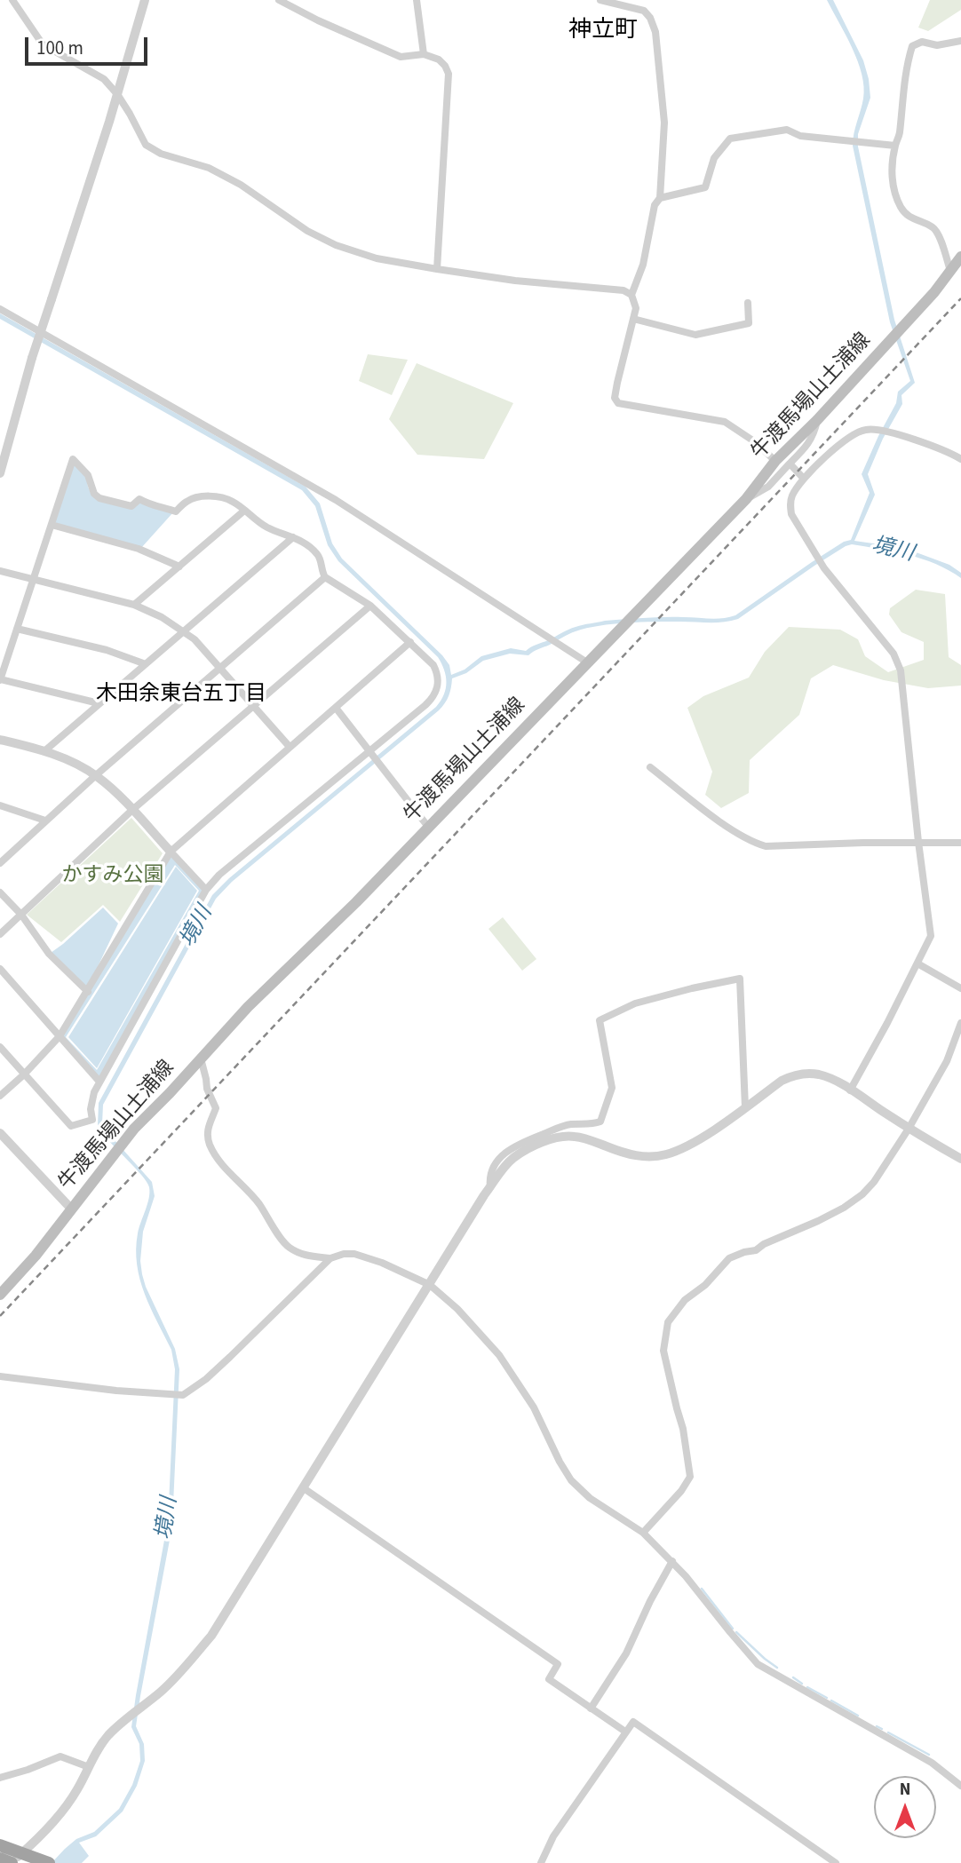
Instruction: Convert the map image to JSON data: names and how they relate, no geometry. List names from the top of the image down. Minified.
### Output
{"streets":{"main road":["牛渡馬場山土浦線"]},"districts":["神立町","木田余東台五丁目"],"water":["境川"],"parks":["かすみ公園"],"scale_bar":"100 m","north":"top"}
